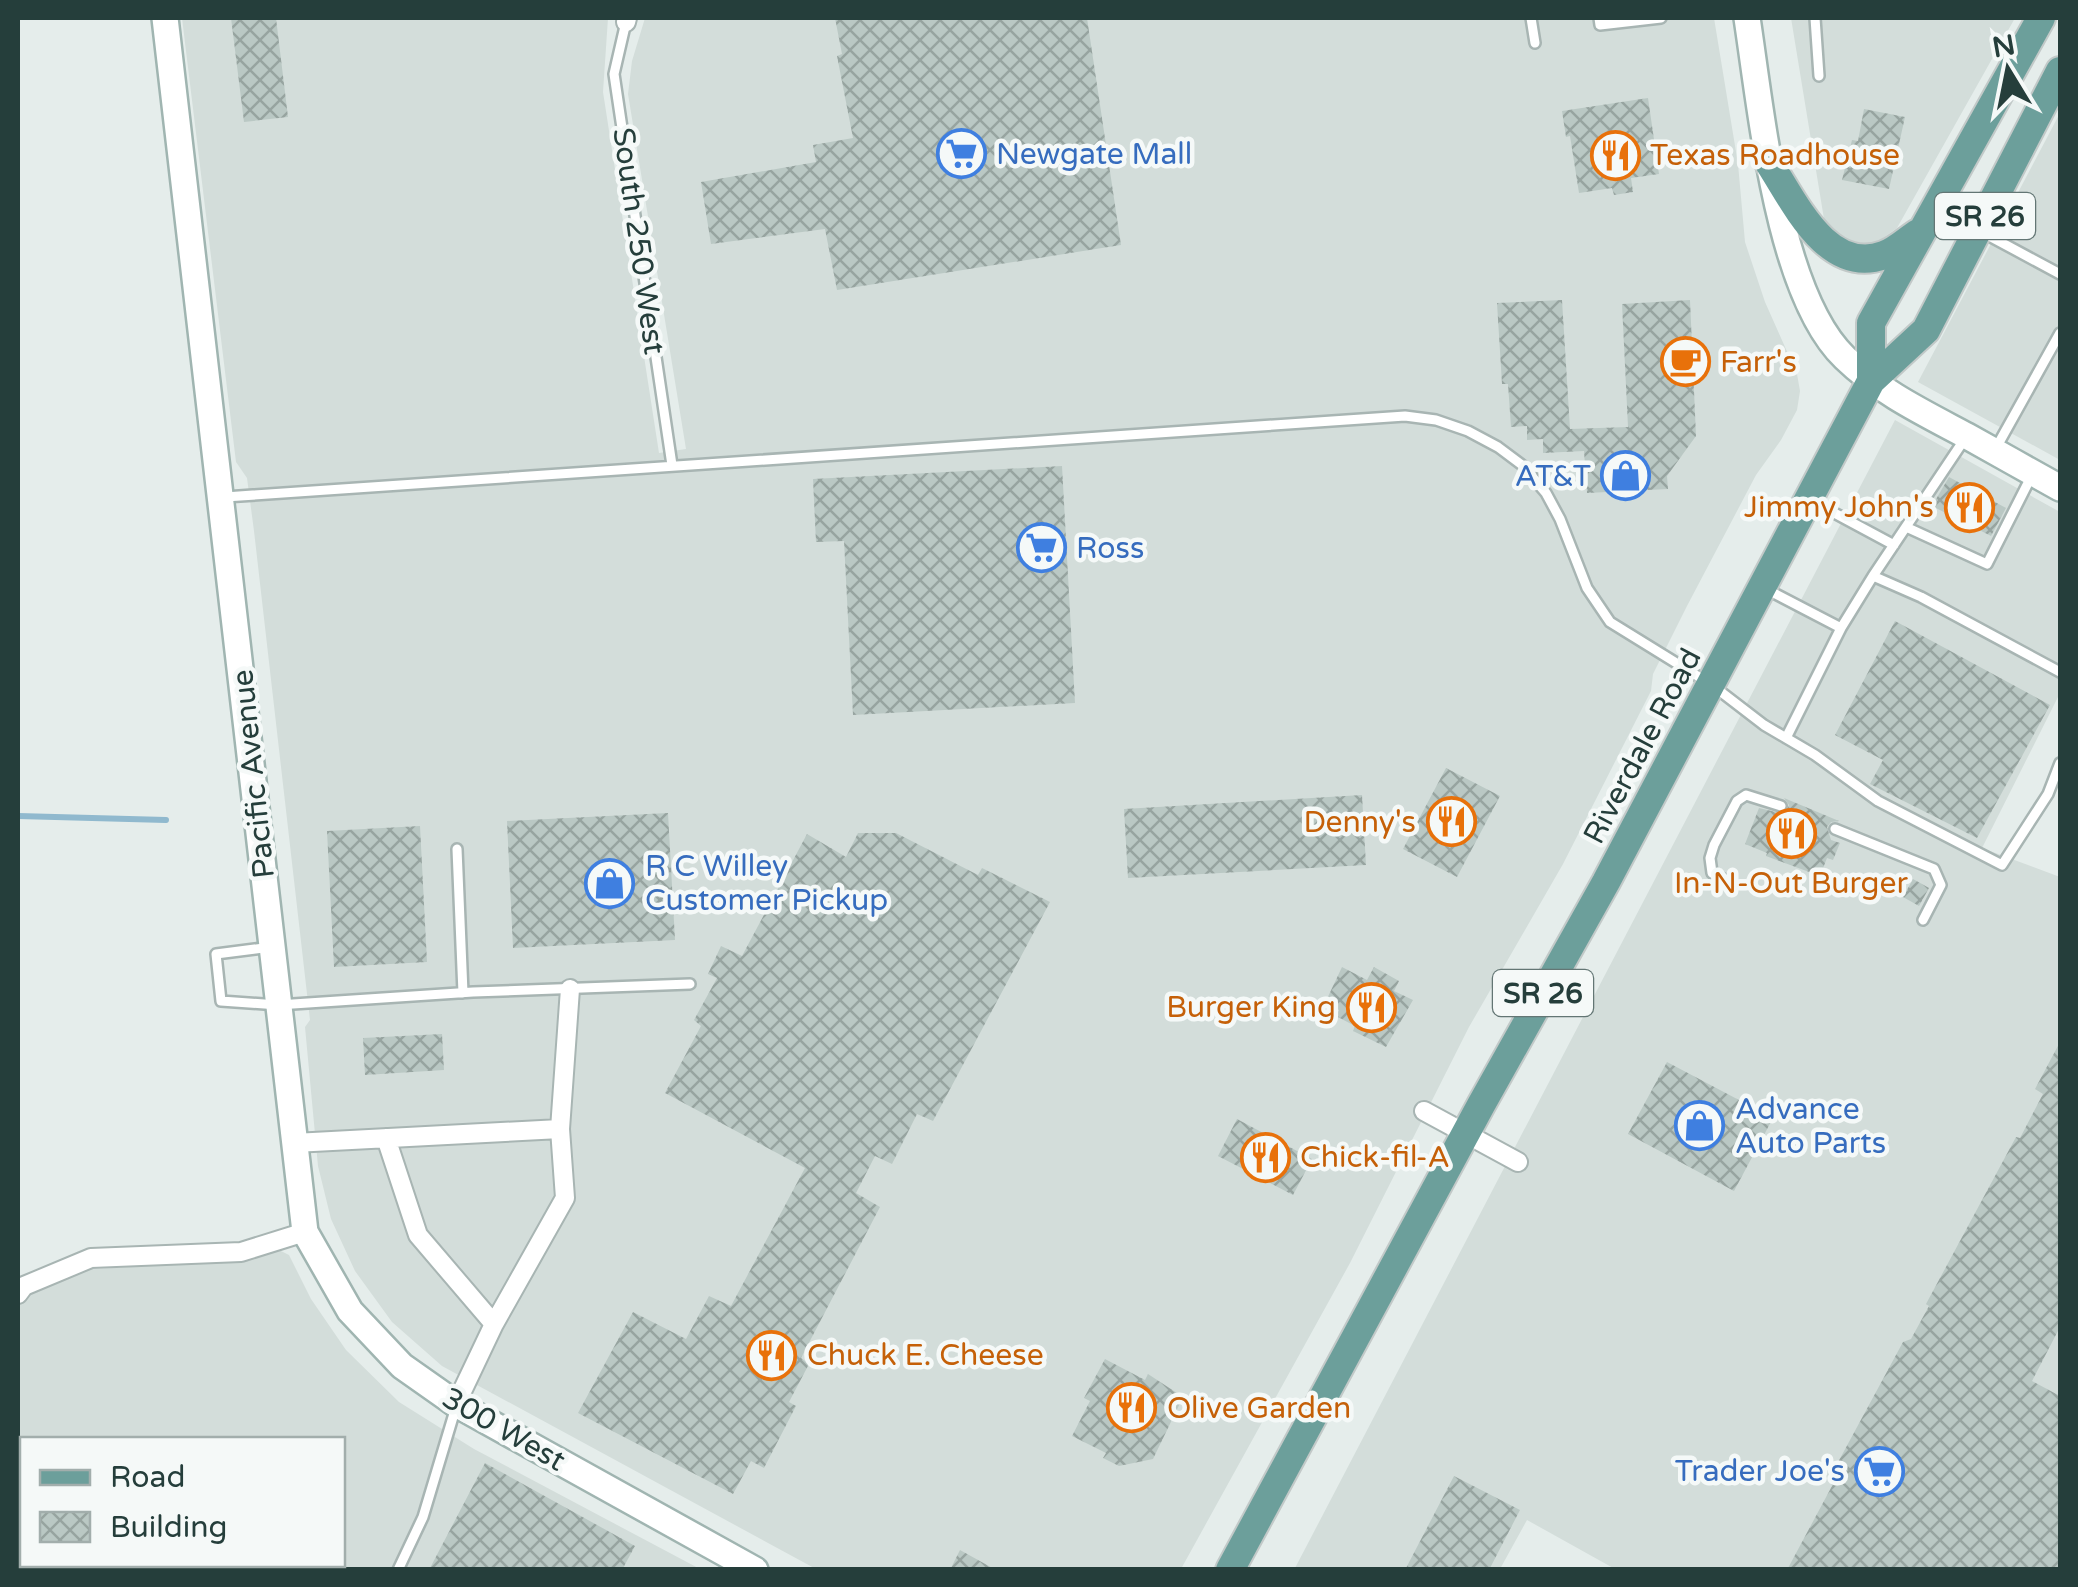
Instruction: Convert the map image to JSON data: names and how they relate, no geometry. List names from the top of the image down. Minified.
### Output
{"streets":{"main road":["SR 26","Riverdale Road"],"street":["Pacific Avenue","300 West"],"lane":["South 250 West"]},"crossings":[["SR 26","Riverdale Road"],["Pacific Avenue","300 West"]],"places":{"supermarket":["Newgate Mall","Ross","Trader Joe's"],"restaurant":["Texas Roadhouse","Jimmy John's","Denny's","In-N-Out Burger","Burger King","Chick-fil-A","Chuck E. Cheese","Olive Garden"],"cafe":["Farr's"],"shop":["AT&T","R C Willey Customer Pickup","Advance Auto Parts"]},"legend":["Road","Building"],"north":"top"}
